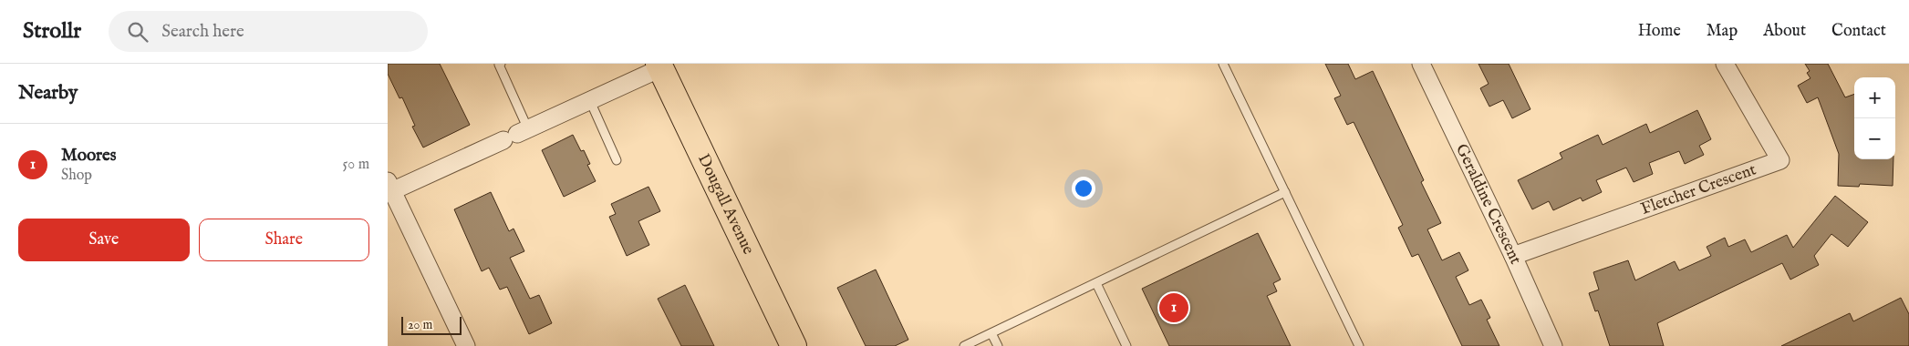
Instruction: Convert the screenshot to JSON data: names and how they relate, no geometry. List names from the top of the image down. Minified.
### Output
{"streets":{"main road":["Dougall Avenue"],"street":["Fletcher Crescent","Geraldine Crescent"]},"crossings":[["Fletcher Crescent","Geraldine Crescent"]],"scale_bar":"20 m","page":{"header":"Strollr","search":"Search here","nav":["Home","Map","About","Contact"],"heading":"Nearby","map_buttons":["+","−"],"list":[{"mark":"1","name":"Moores","note":"Shop","value":"50 m"}],"buttons":["Save","Share"],"pins":"1","scale":"20 m"}}
